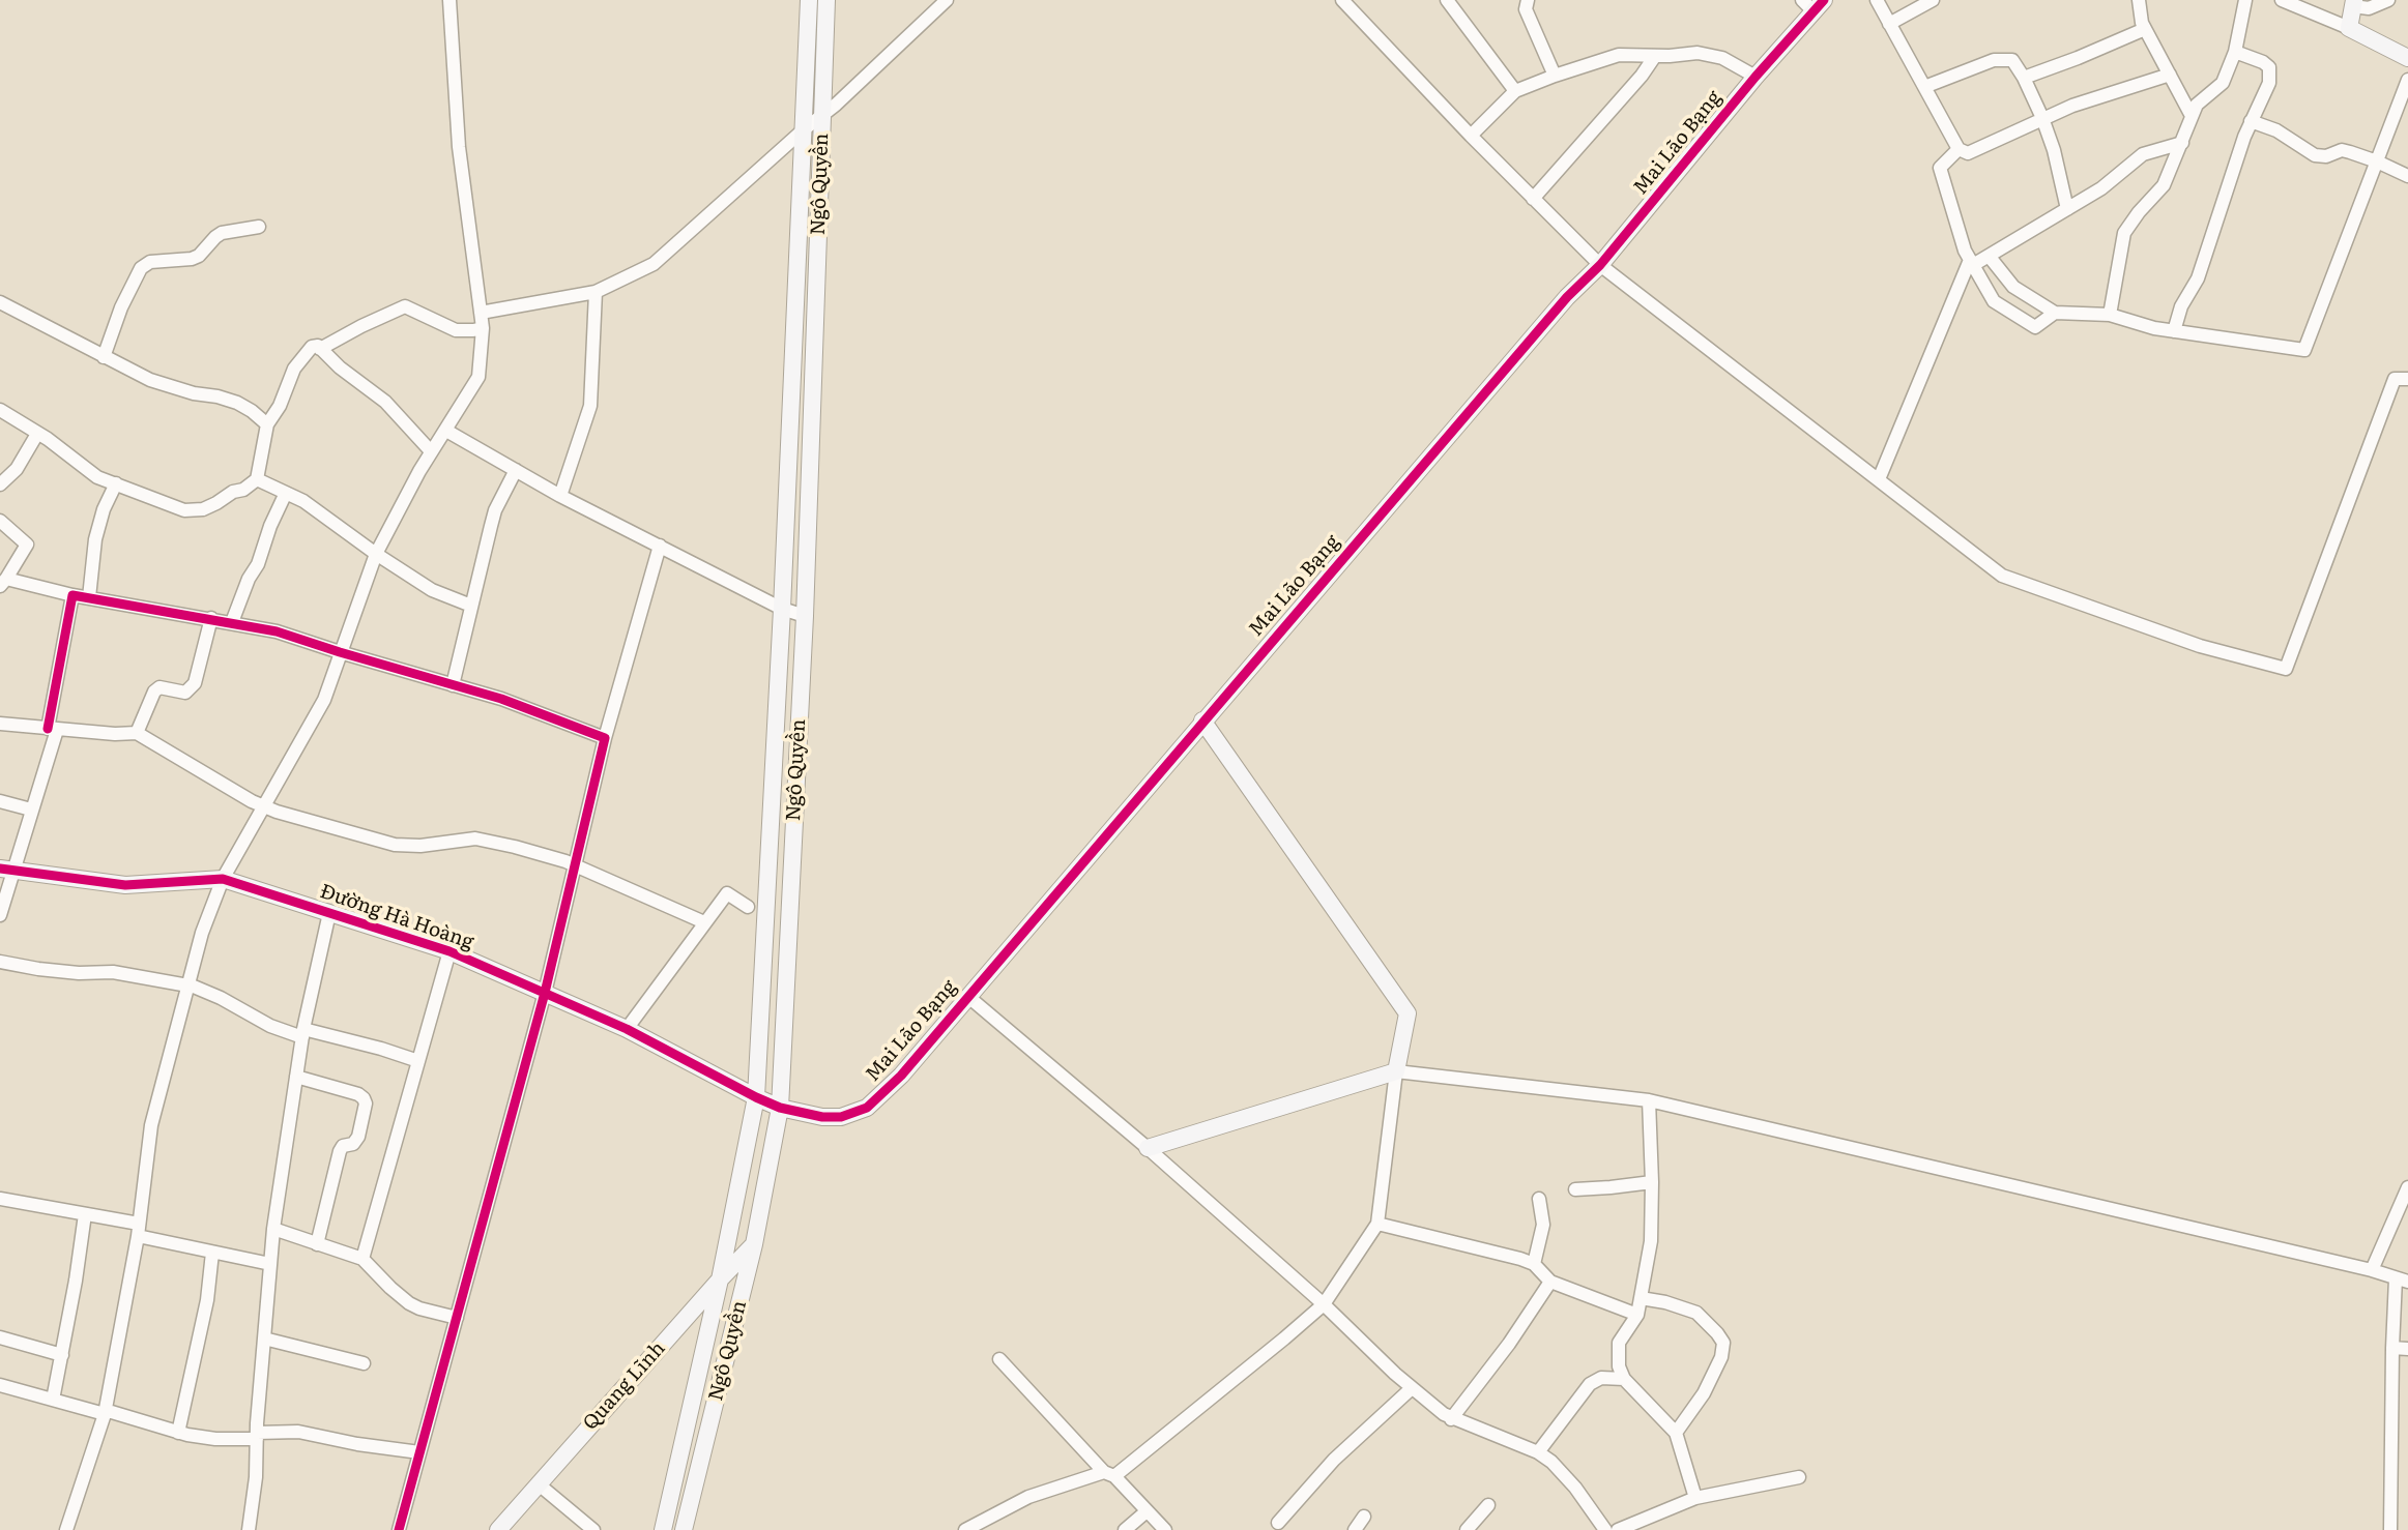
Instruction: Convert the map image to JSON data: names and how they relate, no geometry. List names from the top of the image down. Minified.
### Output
{"streets":{"street":["Mai Lão Bạng","Ngô Quyền","Đường Hà Hoàng","Quang Lĩnh"]},"crossings":[["Mai Lão Bạng","Ngô Quyền"],["Mai Lão Bạng","Đường Hà Hoàng"],["Ngô Quyền","Đường Hà Hoàng"],["Ngô Quyền","Quang Lĩnh"]]}
